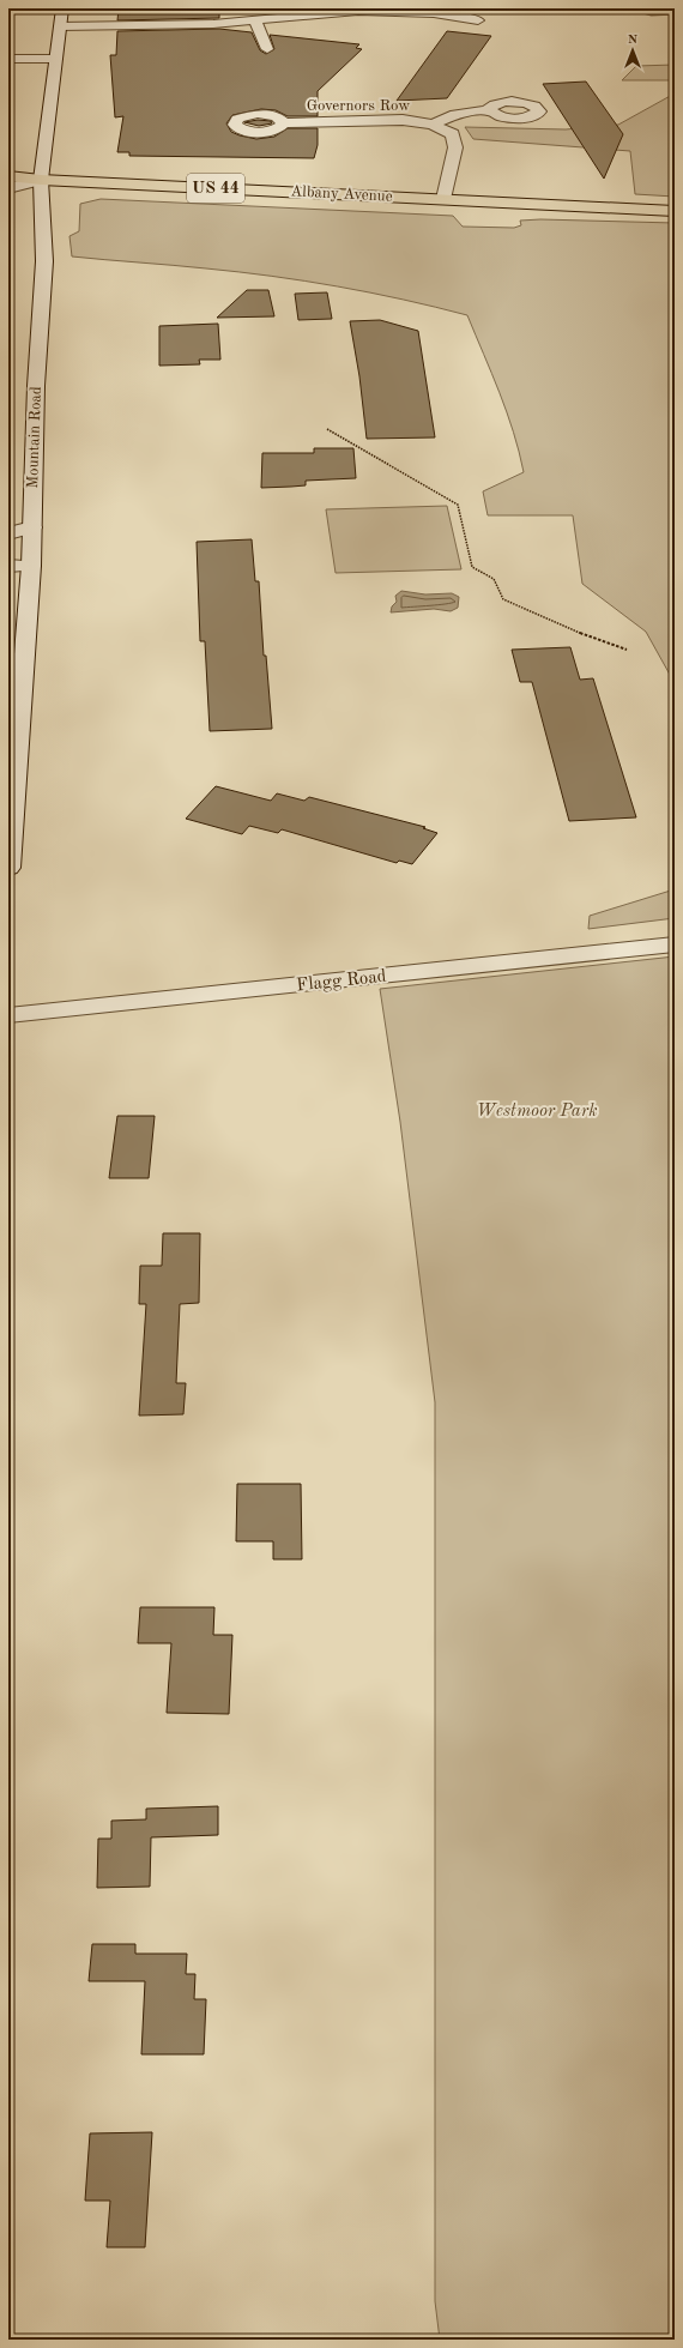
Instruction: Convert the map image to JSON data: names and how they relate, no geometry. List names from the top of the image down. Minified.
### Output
{"streets":{"highway":["US 44","Albany Avenue"],"main road":["Governors Row","Mountain Road","Flagg Road"]},"crossings":[["Governors Row","Albany Avenue"],["Albany Avenue","Mountain Road"]],"parks":["Westmoor Park"],"north":"top"}
